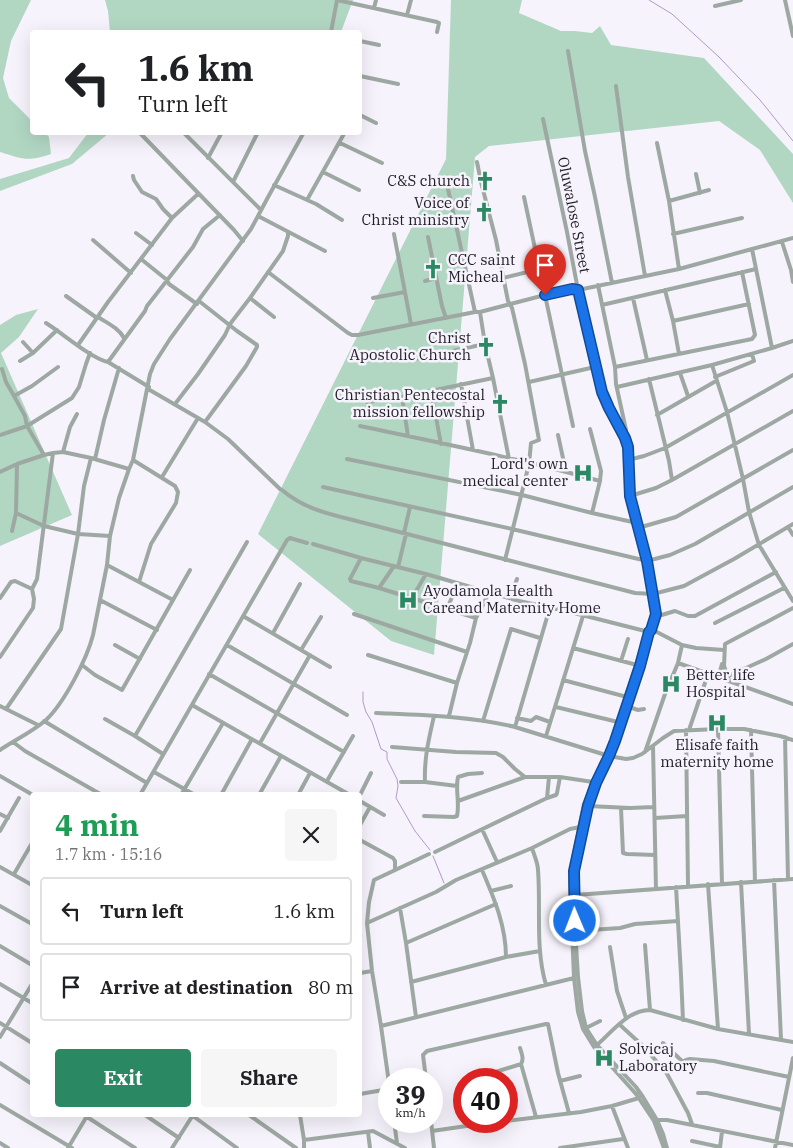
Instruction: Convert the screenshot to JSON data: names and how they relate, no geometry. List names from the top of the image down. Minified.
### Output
{"streets":{"street":["Oluwalose Street"]},"places":{"church":["C&S church","Voice of Christ ministry","CCC saint Micheal","Christ Apostolic Church","Christian Pentecostal mission fellowship"],"hospital":["Lord's own medical center","Ayodamola Health Careand Maternity Home","Better life Hospital","Elisafe faith maternity home","Solvicaj Laboratory"]},"page":{"turn":["1.6 km","Turn left"],"heading":["4 min","1.7 km · 15:16"],"list":[{"name":"Turn left","value":"1.6 km"},{"name":"Arrive at destination","value":"80 m"}],"buttons":["Exit","Share"],"speed":"39 km/h","limit":"40"}}
